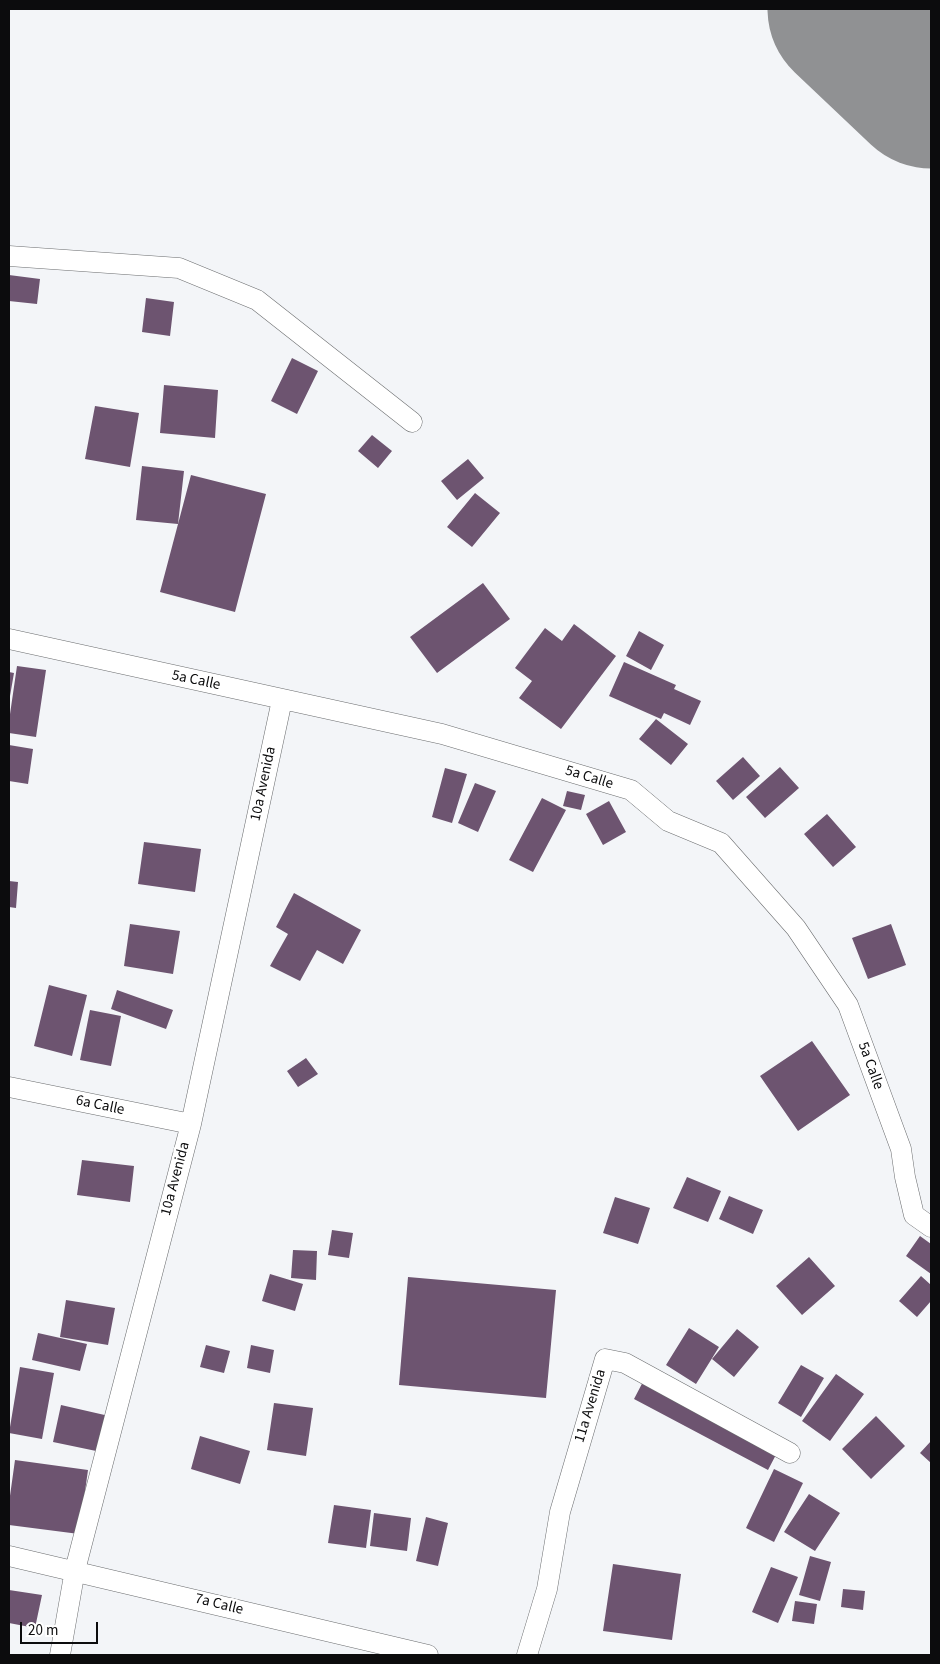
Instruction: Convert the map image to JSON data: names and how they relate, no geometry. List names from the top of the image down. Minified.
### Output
{"streets":{"street":["5a Calle","10a Avenida","6a Calle","11a Avenida","7a Calle"]},"crossings":[["5a Calle","10a Avenida"],["10a Avenida","6a Calle"],["10a Avenida","7a Calle"]],"scale_bar":"20 m"}
